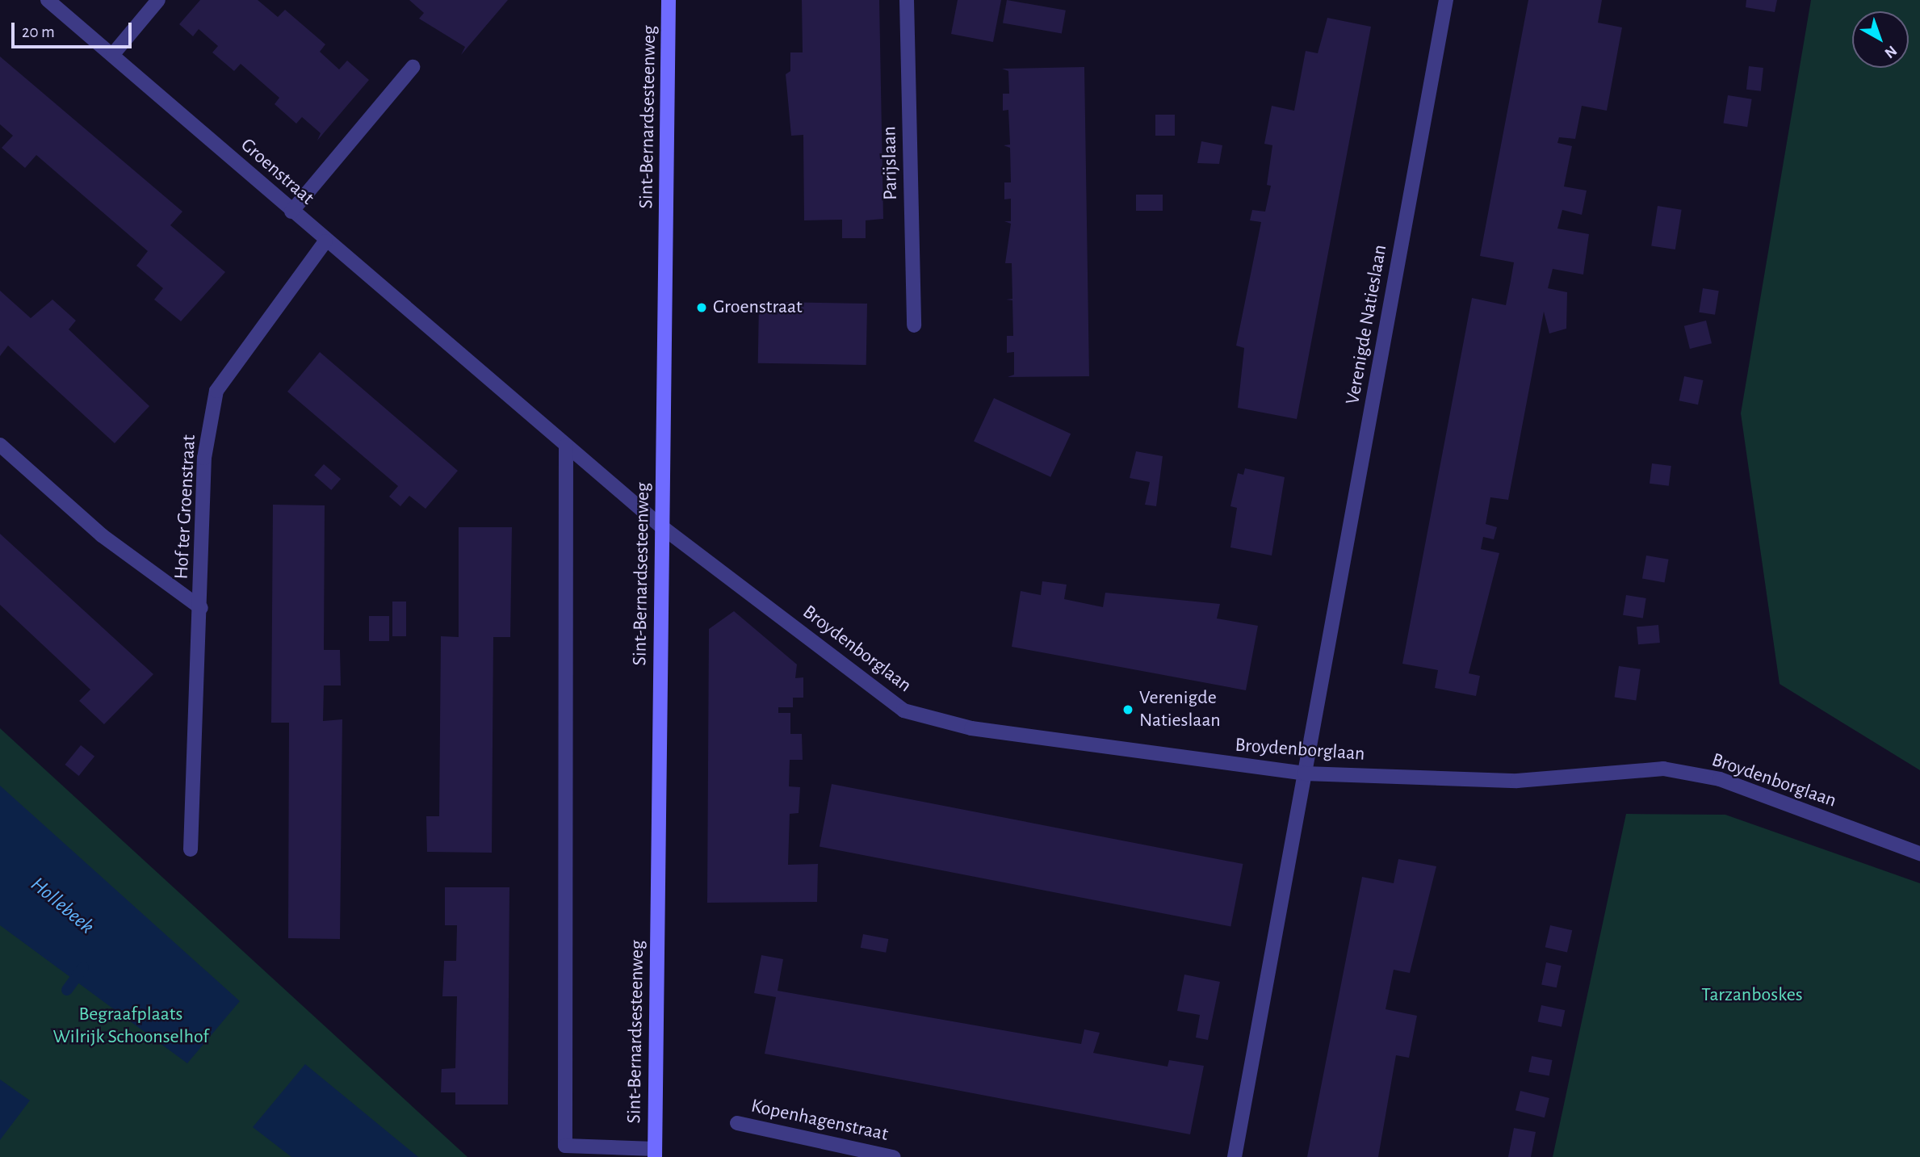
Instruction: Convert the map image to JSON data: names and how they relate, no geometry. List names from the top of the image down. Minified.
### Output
{"streets":{"main road":["Sint-Bernardsesteenweg"],"street":["Parijslaan","Groenstraat","Verenigde Natieslaan","Hof ter Groenstraat","Broydenborglaan","Kopenhagenstraat"]},"crossings":[["Sint-Bernardsesteenweg","Groenstraat"],["Sint-Bernardsesteenweg","Broydenborglaan"],["Groenstraat","Hof ter Groenstraat"],["Groenstraat","Broydenborglaan"],["Verenigde Natieslaan","Broydenborglaan"]],"water":["Hollebeek"],"parks":["Tarzanboskes","Begraafplaats Wilrijk Schoonselhof"],"places":["Groenstraat","Verenigde Natieslaan"],"scale_bar":"20 m","north":"bottom right"}
